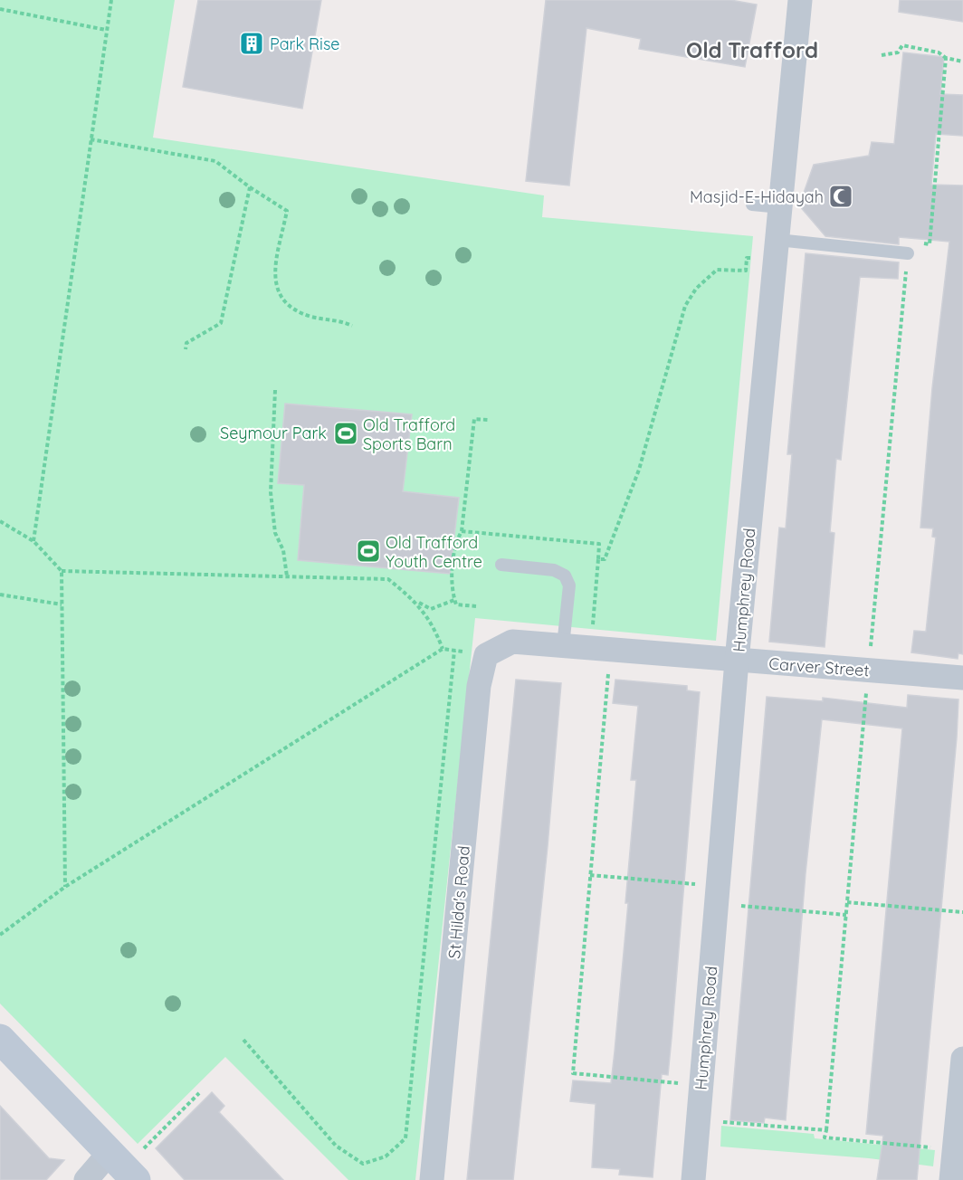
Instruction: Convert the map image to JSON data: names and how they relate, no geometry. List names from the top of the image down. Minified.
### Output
{"streets":{"street":["Humphrey Road","Carver Street","St Hilda's Road"]},"crossings":[["Humphrey Road","Carver Street"],["Carver Street","St Hilda's Road"]],"districts":["Old Trafford"],"parks":["Seymour Park"],"places":{"building":["Park Rise"],"mosque":["Masjid-E-Hidayah"],"sports":["Old Trafford Sports Barn","Old Trafford Youth Centre"]}}
